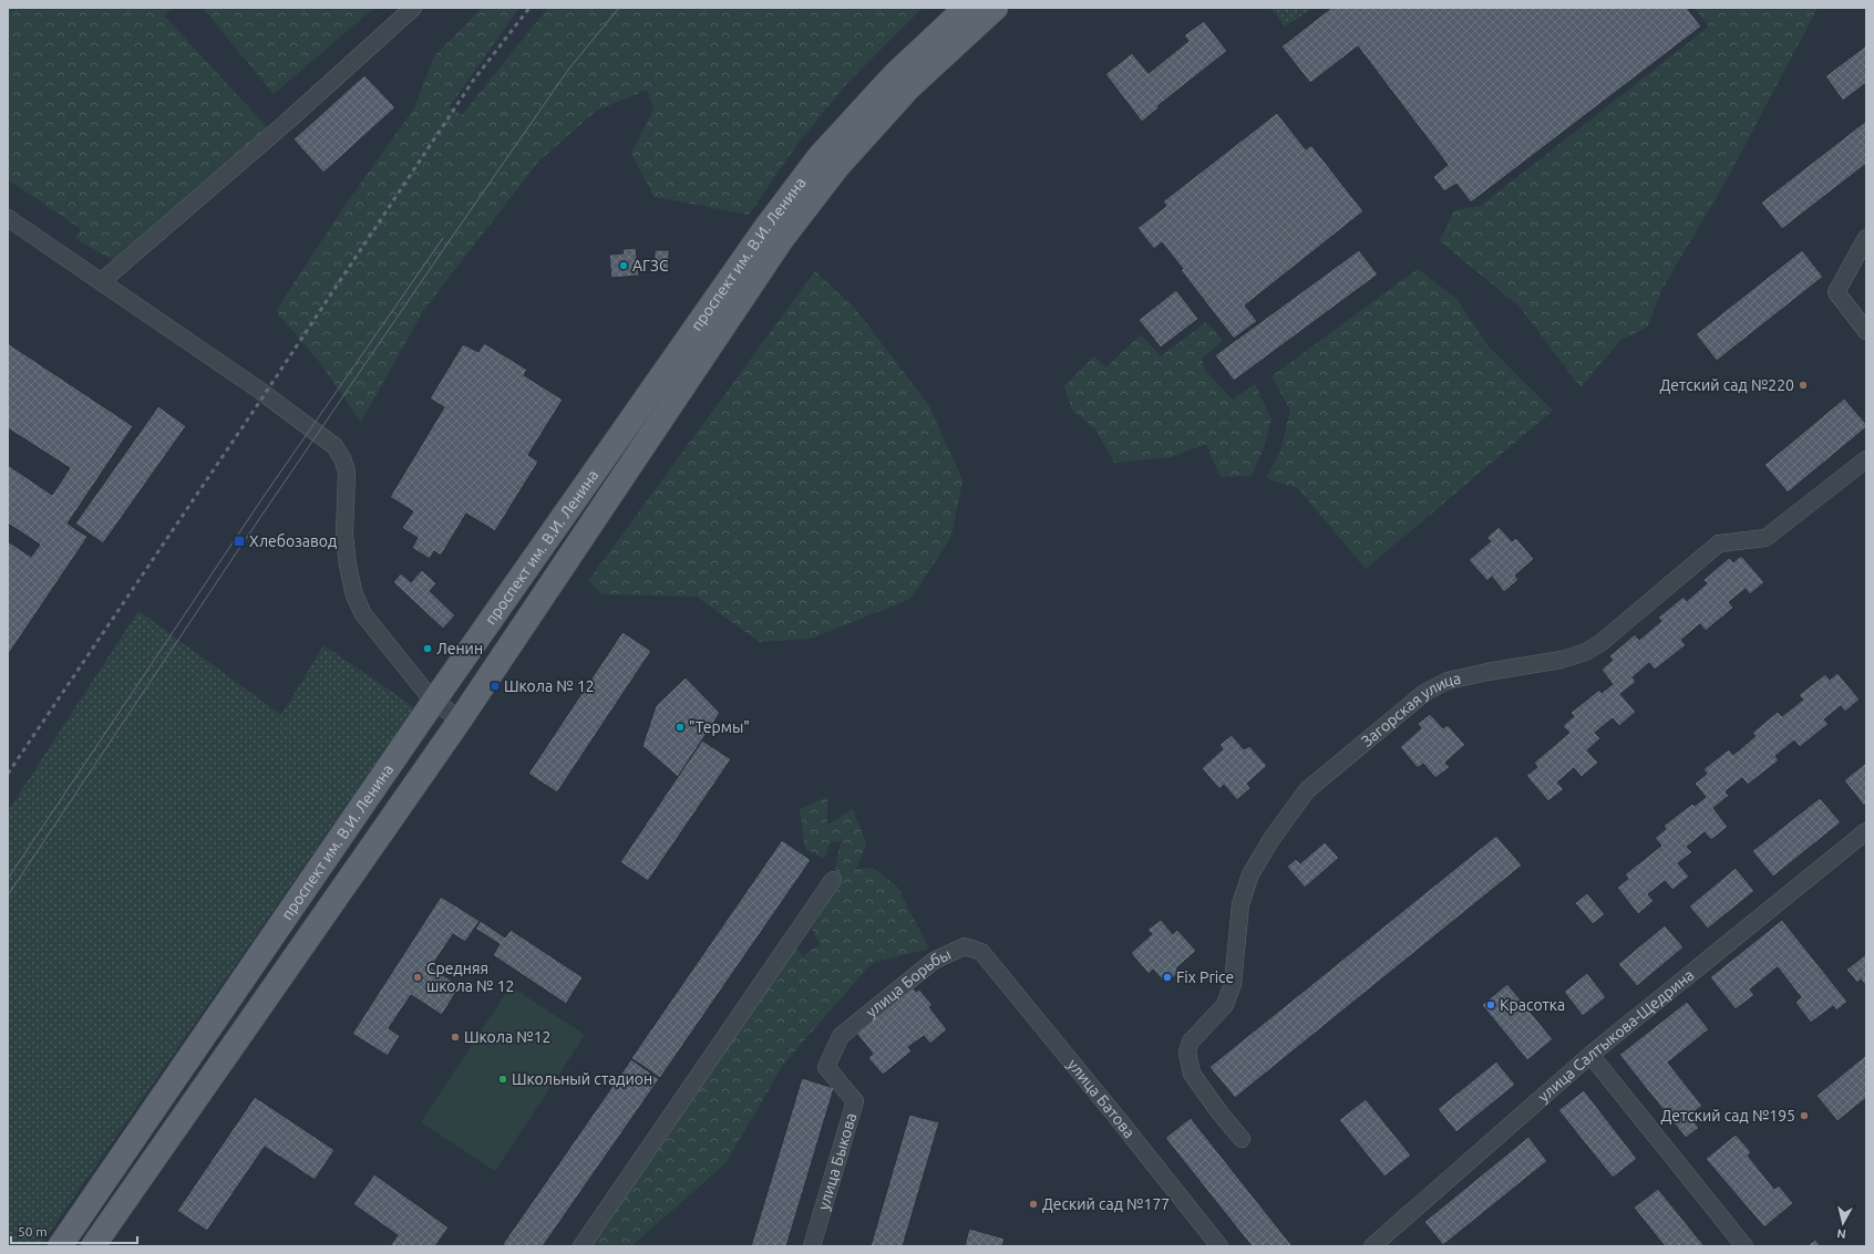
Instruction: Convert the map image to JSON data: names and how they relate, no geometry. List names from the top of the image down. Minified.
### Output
{"streets":{"main road":["проспект им. В.И. Ленина"],"street":["Загорская улица","улица Борьбы","улица Салтыкова-Щедрина","улица Батова","улица Быкова"]},"crossings":[["улица Борьбы","улица Батова"],["улица Борьбы","улица Быкова"]],"places":{"other":["АГЗС","Детский сад №220","Ленин","\"Термы\"","Средняя школа № 12","Fix Price","Красотка","Школа №12","Школьный стадион","Детский сад №195","Деский сад №177"],"transit":["Хлебозавод","Школа № 12"]},"scale_bar":"50 m","north":"bottom"}
